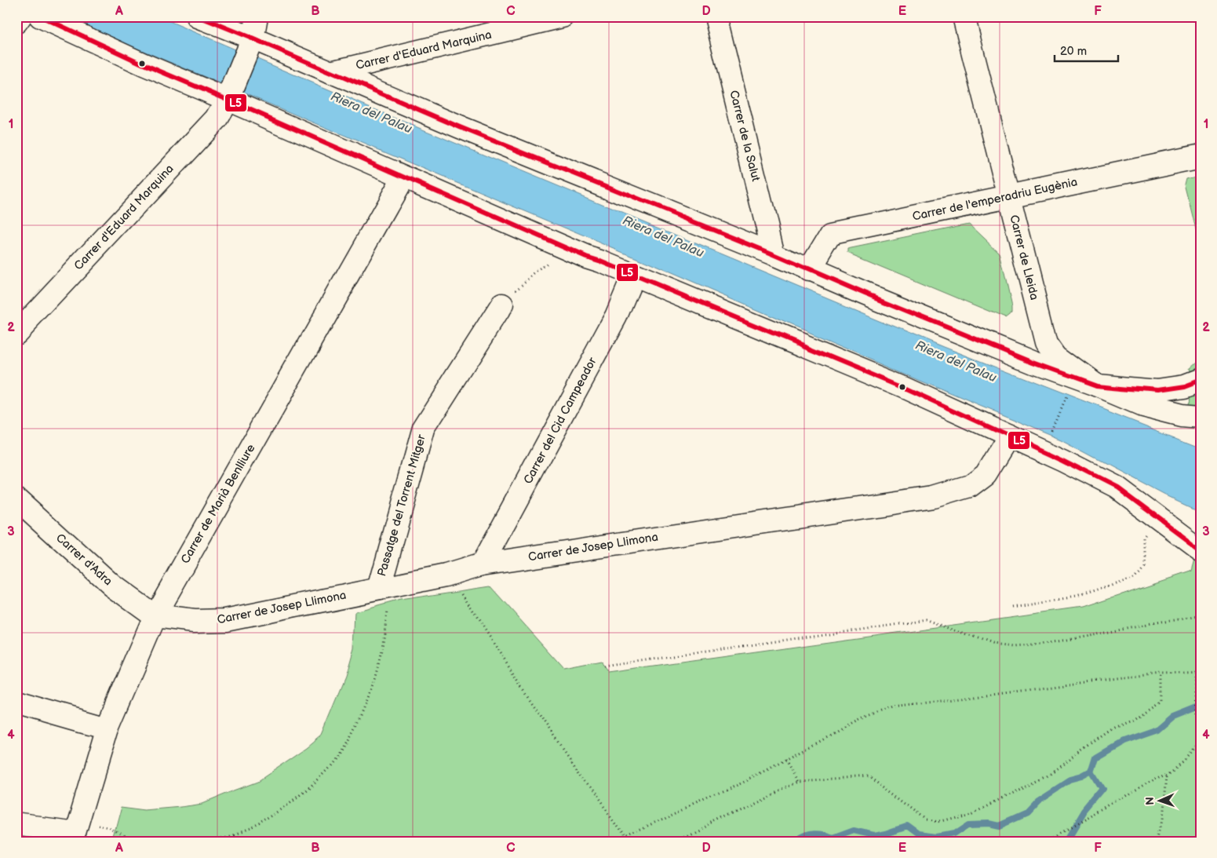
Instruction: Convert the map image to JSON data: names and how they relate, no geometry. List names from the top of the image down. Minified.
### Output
{"streets":{"street":["Carrer d'Eduard Marquina","Carrer de la Salut","Carrer de l'emperadriu Eugènia","Carrer de Lleida","Carrer del Cid Campeador","Carrer de Marià Benlliure","Passatge del Torrent Mitger","Carrer de Josep Llimona","Carrer d'Adra"]},"crossings":[["Carrer de l'emperadriu Eugènia","Carrer de Lleida"],["Carrer del Cid Campeador","Carrer de Josep Llimona"],["Carrer de Marià Benlliure","Carrer de Josep Llimona"],["Carrer de Marià Benlliure","Carrer d'Adra"],["Passatge del Torrent Mitger","Carrer de Josep Llimona"],["Carrer de Josep Llimona","Carrer d'Adra"]],"water":["Riera del Palau"],"lines":["transit line L5"],"scale_bar":"20 m","north":"left","grid":{"columns":["A","B","C","D","E","F"],"rows":["1","2","3","4"]}}
